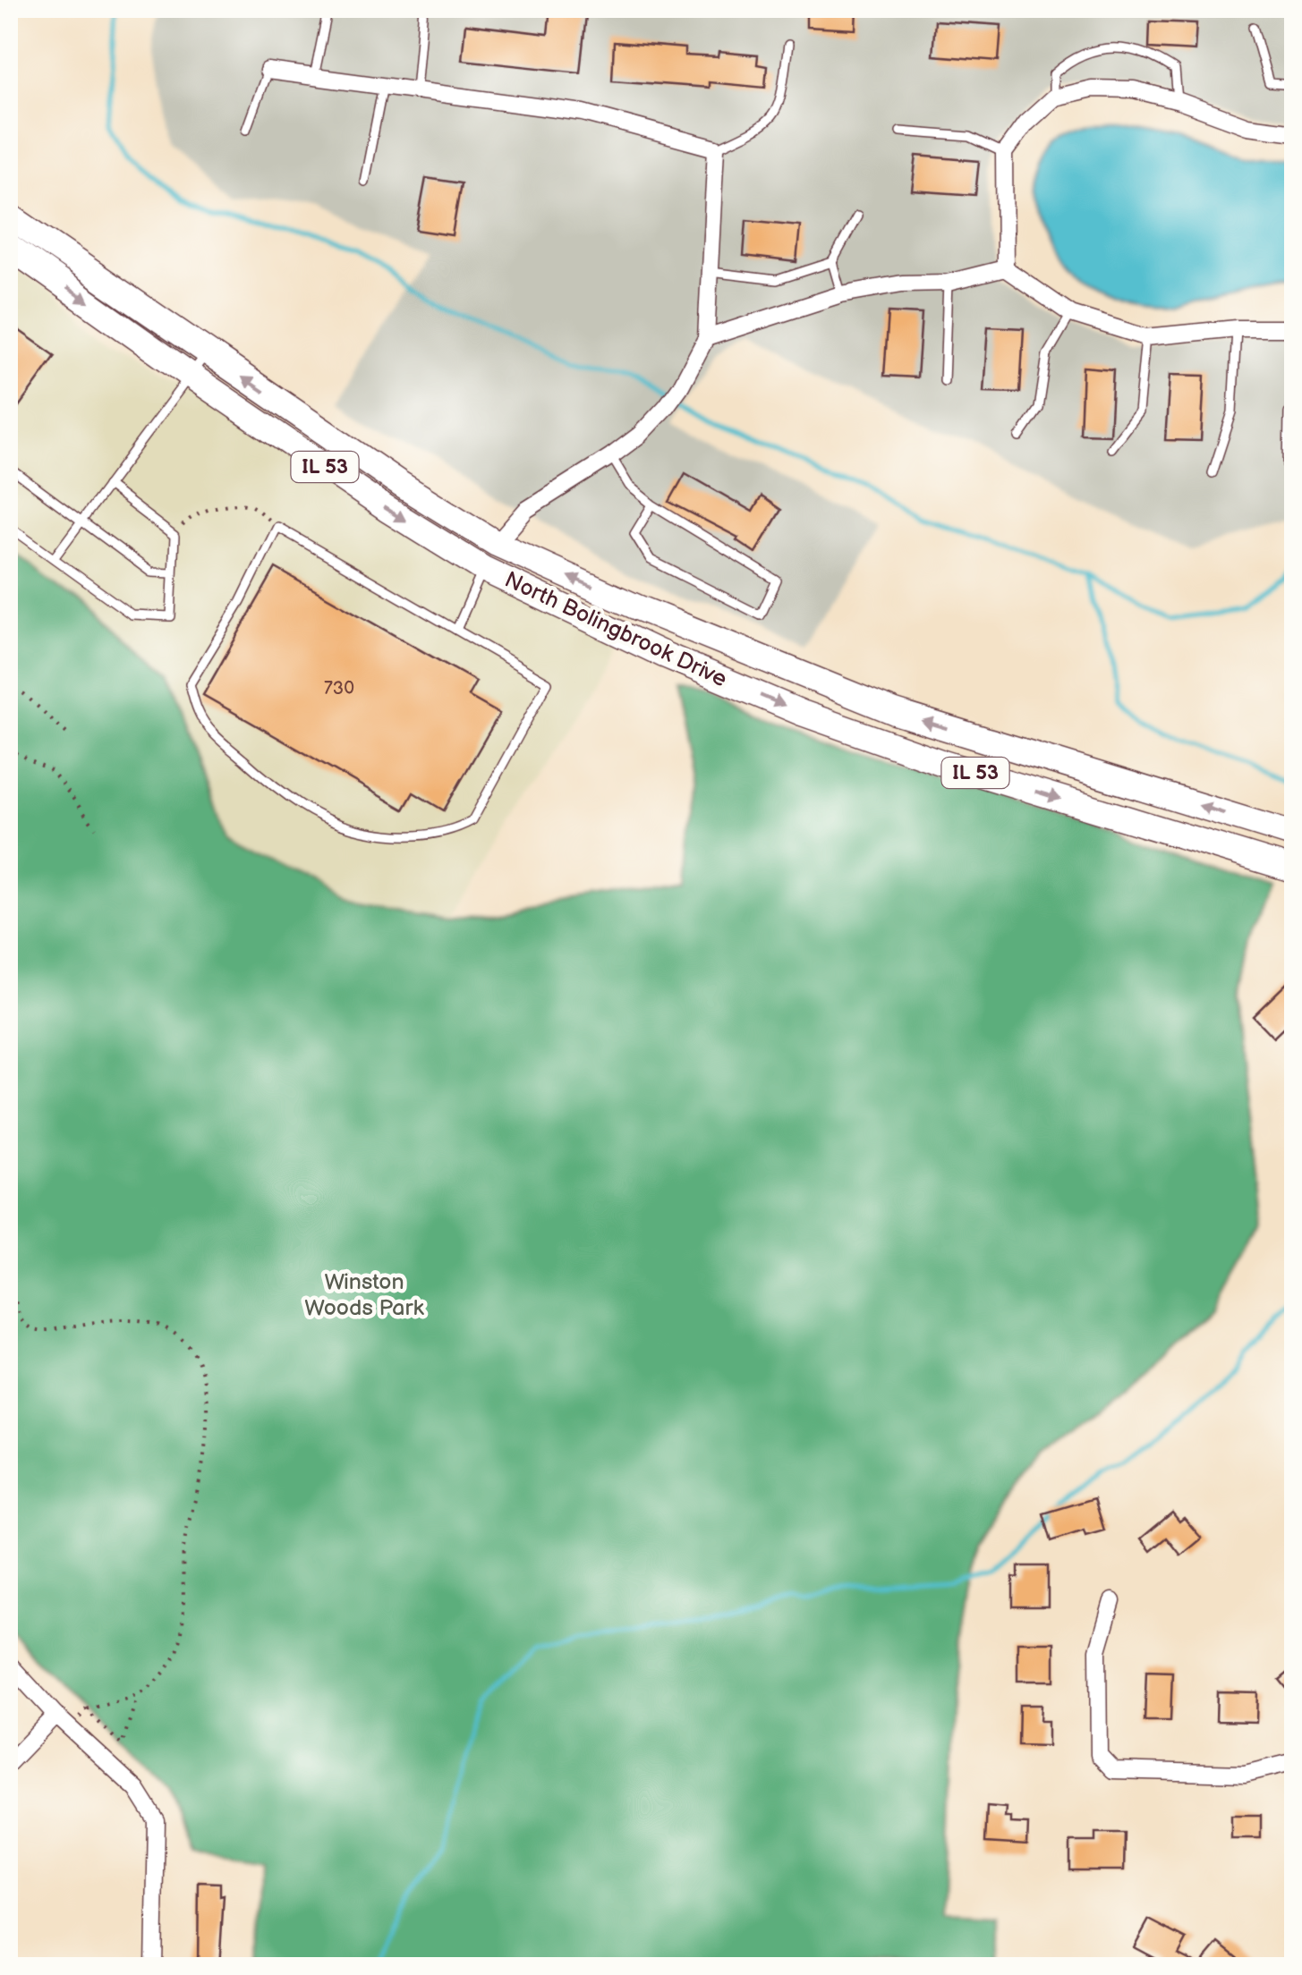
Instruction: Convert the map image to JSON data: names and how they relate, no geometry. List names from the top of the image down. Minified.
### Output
{"streets":{"main road":["IL 53","North Bolingbrook Drive"]},"parks":["Winston Woods Park"],"house_numbers":["730"]}
